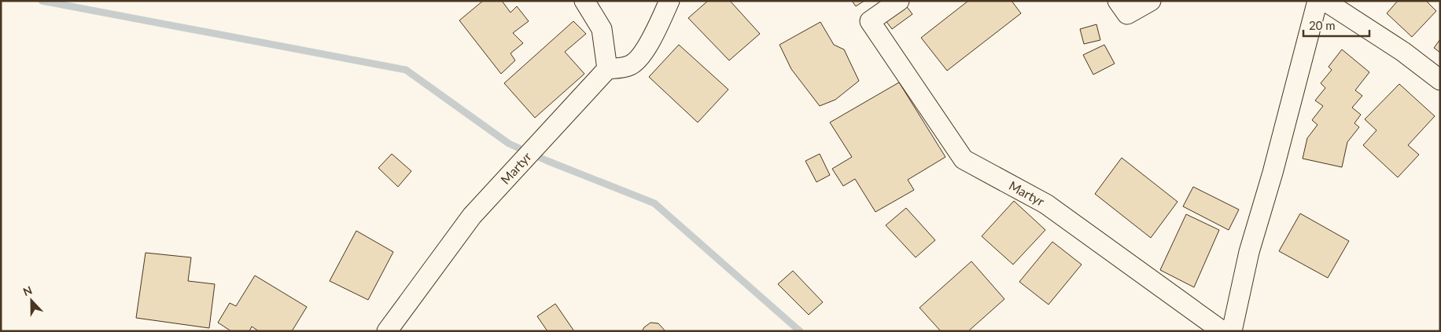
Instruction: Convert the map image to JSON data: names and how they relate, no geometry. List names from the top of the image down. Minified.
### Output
{"streets":{"street":["Martyr"]},"scale_bar":"20 m","north":"top"}
